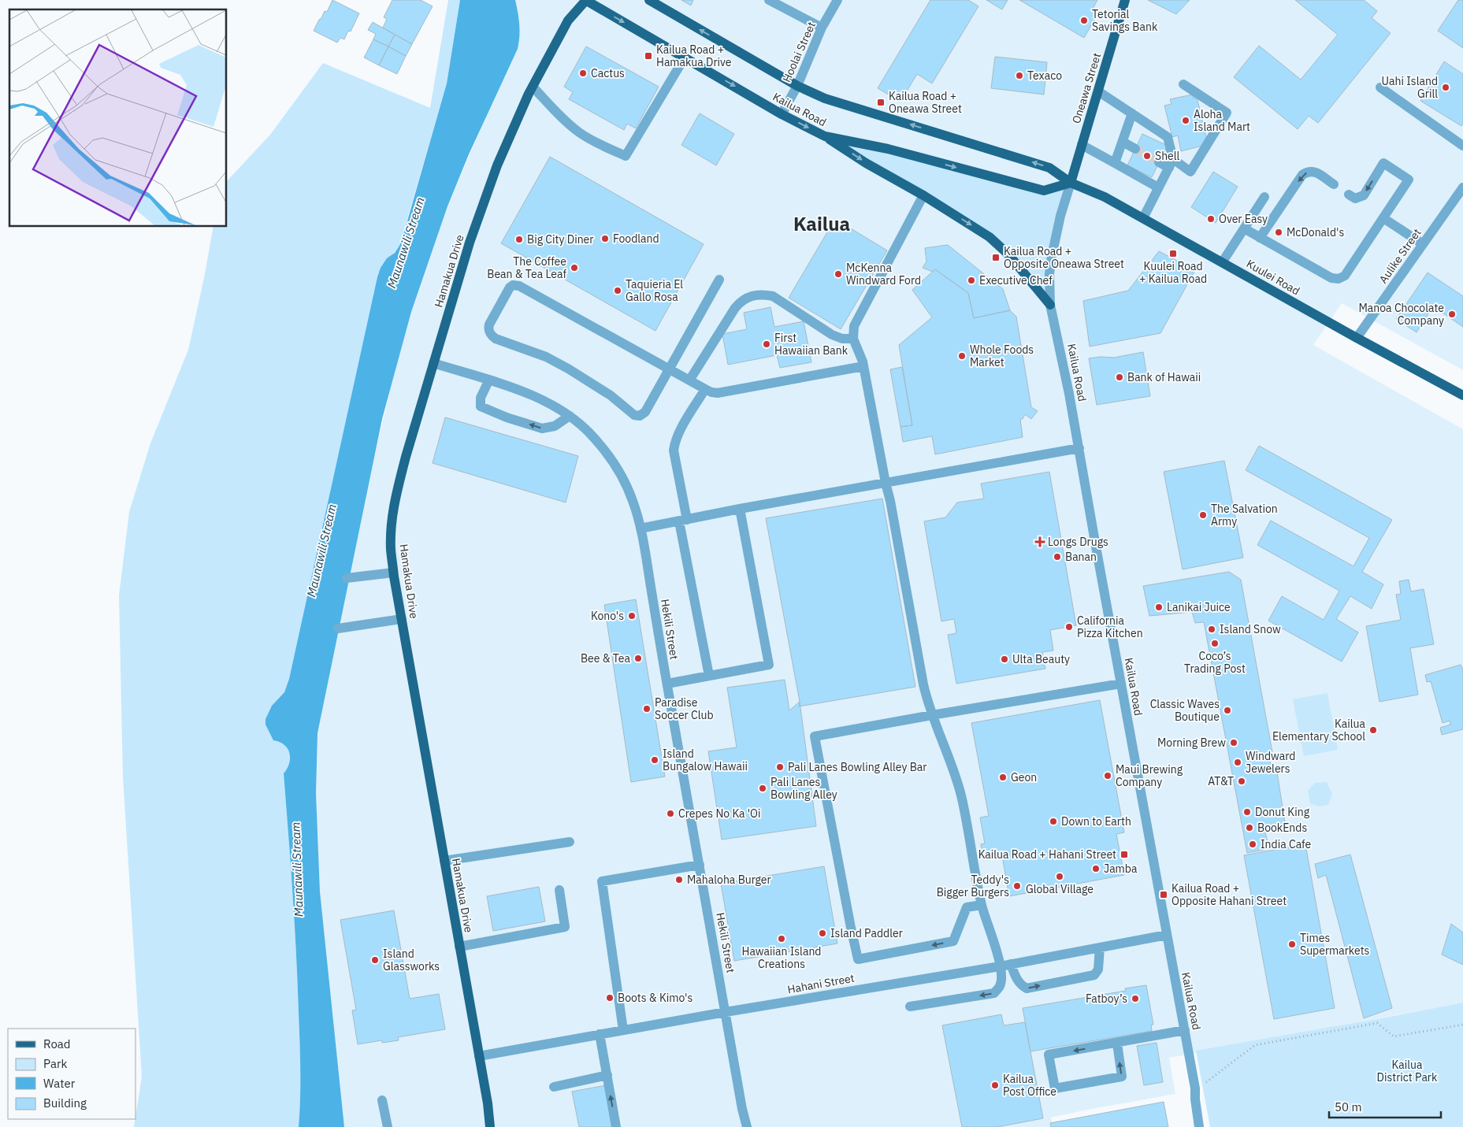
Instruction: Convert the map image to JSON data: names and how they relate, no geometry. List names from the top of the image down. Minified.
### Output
{"streets":{"main road":["Oneawa Street","Kailua Road","Hamakua Drive","Kuulei Road"],"street":["Hoolai Street","Aulike Street","Hekili Street","Hahani Street"]},"crossings":[["Hoolai Street","Kailua Road"],["Oneawa Street","Kailua Road"],["Oneawa Street","Kuulei Road"],["Kailua Road","Hamakua Drive"],["Kailua Road","Kuulei Road"],["Kailua Road","Hahani Street"],["Aulike Street","Kuulei Road"],["Hamakua Drive","Hekili Street"],["Hamakua Drive","Hahani Street"],["Hekili Street","Hahani Street"]],"districts":["Kailua"],"water":["Maunawili Stream"],"parks":["Kailua District Park"],"places":{"other":["Tetorial Savings Bank","Cactus","Texaco","Uahi Island Grill","Aloha Island Mart","Shell","Over Easy","McDonald's","Foodland","Big City Diner","The Coffee Bean & Tea Leaf","McKenna Windward Ford","Executive Chef","Taquieria El Gallo Rosa","Manoa Chocolate Company","First Hawaiian Bank","Whole Foods Market","Bank of Hawaii","The Salvation Army","Banan","Lanikai Juice","Kono's","California Pizza Kitchen","Island Snow","Coco’s Trading Post","Bee & Tea","Ulta Beauty","Paradise Soccer Club","Classic Waves Boutique","Kailua Elementary School","Morning Brew","Island Bungalow Hawaii","Windward Jewelers","Pali Lanes Bowling Alley Bar","Maui Brewing Company","Geon","AT&T","Pali Lanes Bowling Alley","Donut King","Crepes No Ka 'Oi","Down to Earth","BookEnds","India Cafe","Jamba","Global Village","Mahaloha Burger","Teddy's Bigger Burgers","Island Paddler","Hawaiian Island Creations","Times Supermarkets","Island Glassworks","Boots & Kimo's","Fatboy’s","Kailua Post Office"],"transit":["Kailua Road + Hamakua Drive","Kailua Road + Oneawa Street","Kuulei Road + Kailua Road","Kailua Road + Opposite Oneawa Street","Kailua Road + Hahani Street","Kailua Road + Opposite Hahani Street"],"health":["Longs Drugs"]},"legend":["Road","Park","Water","Building"],"scale_bar":"50 m"}
